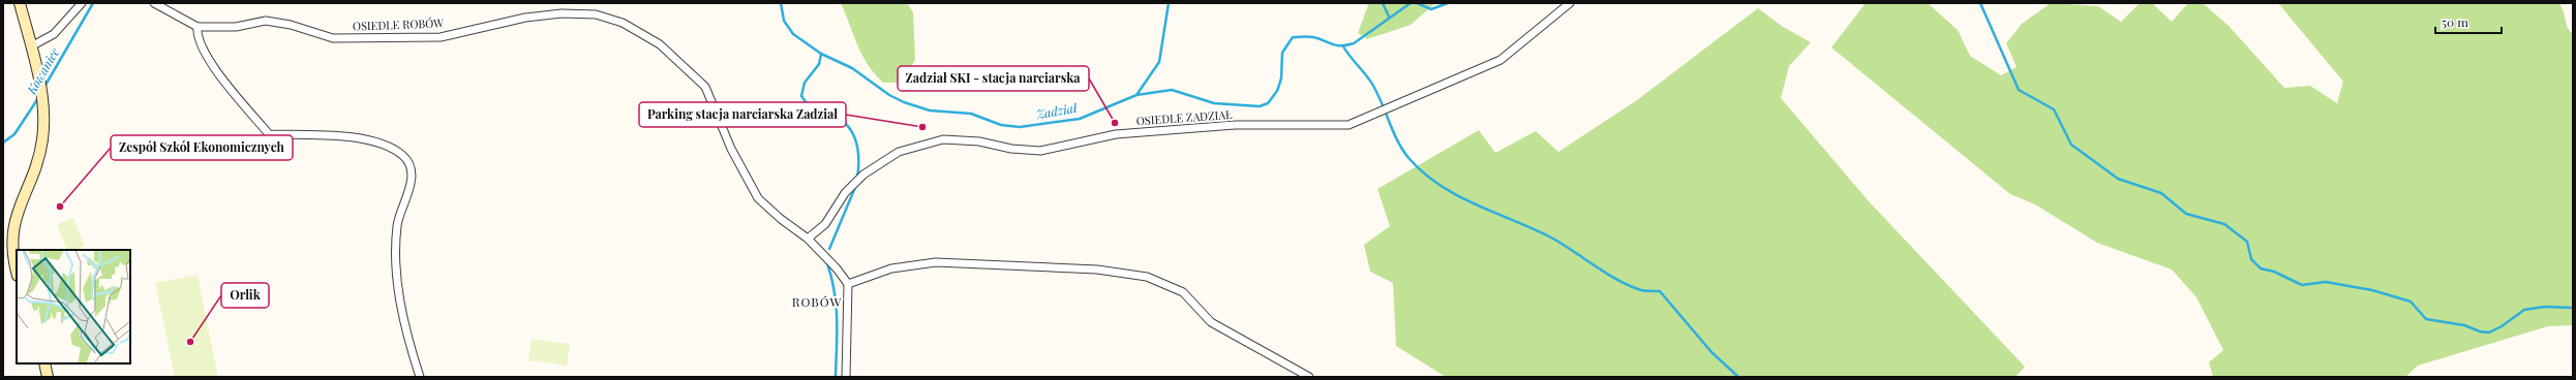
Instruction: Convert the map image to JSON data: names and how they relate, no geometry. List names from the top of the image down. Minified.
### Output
{"streets":{"street":["OSIEDLE ROBÓW","OSIEDLE ZADZIAŁ"]},"crossings":[["OSIEDLE ROBÓW","OSIEDLE ZADZIAŁ"]],"districts":["ROBÓW"],"water":["Kowaniec","Zadział"],"places":["Zadział SKI - stacja narciarska","Parking stacja narciarska Zadział","Zespół Szkół Ekonomicznych","Orlik"],"scale_bar":"50 m"}
